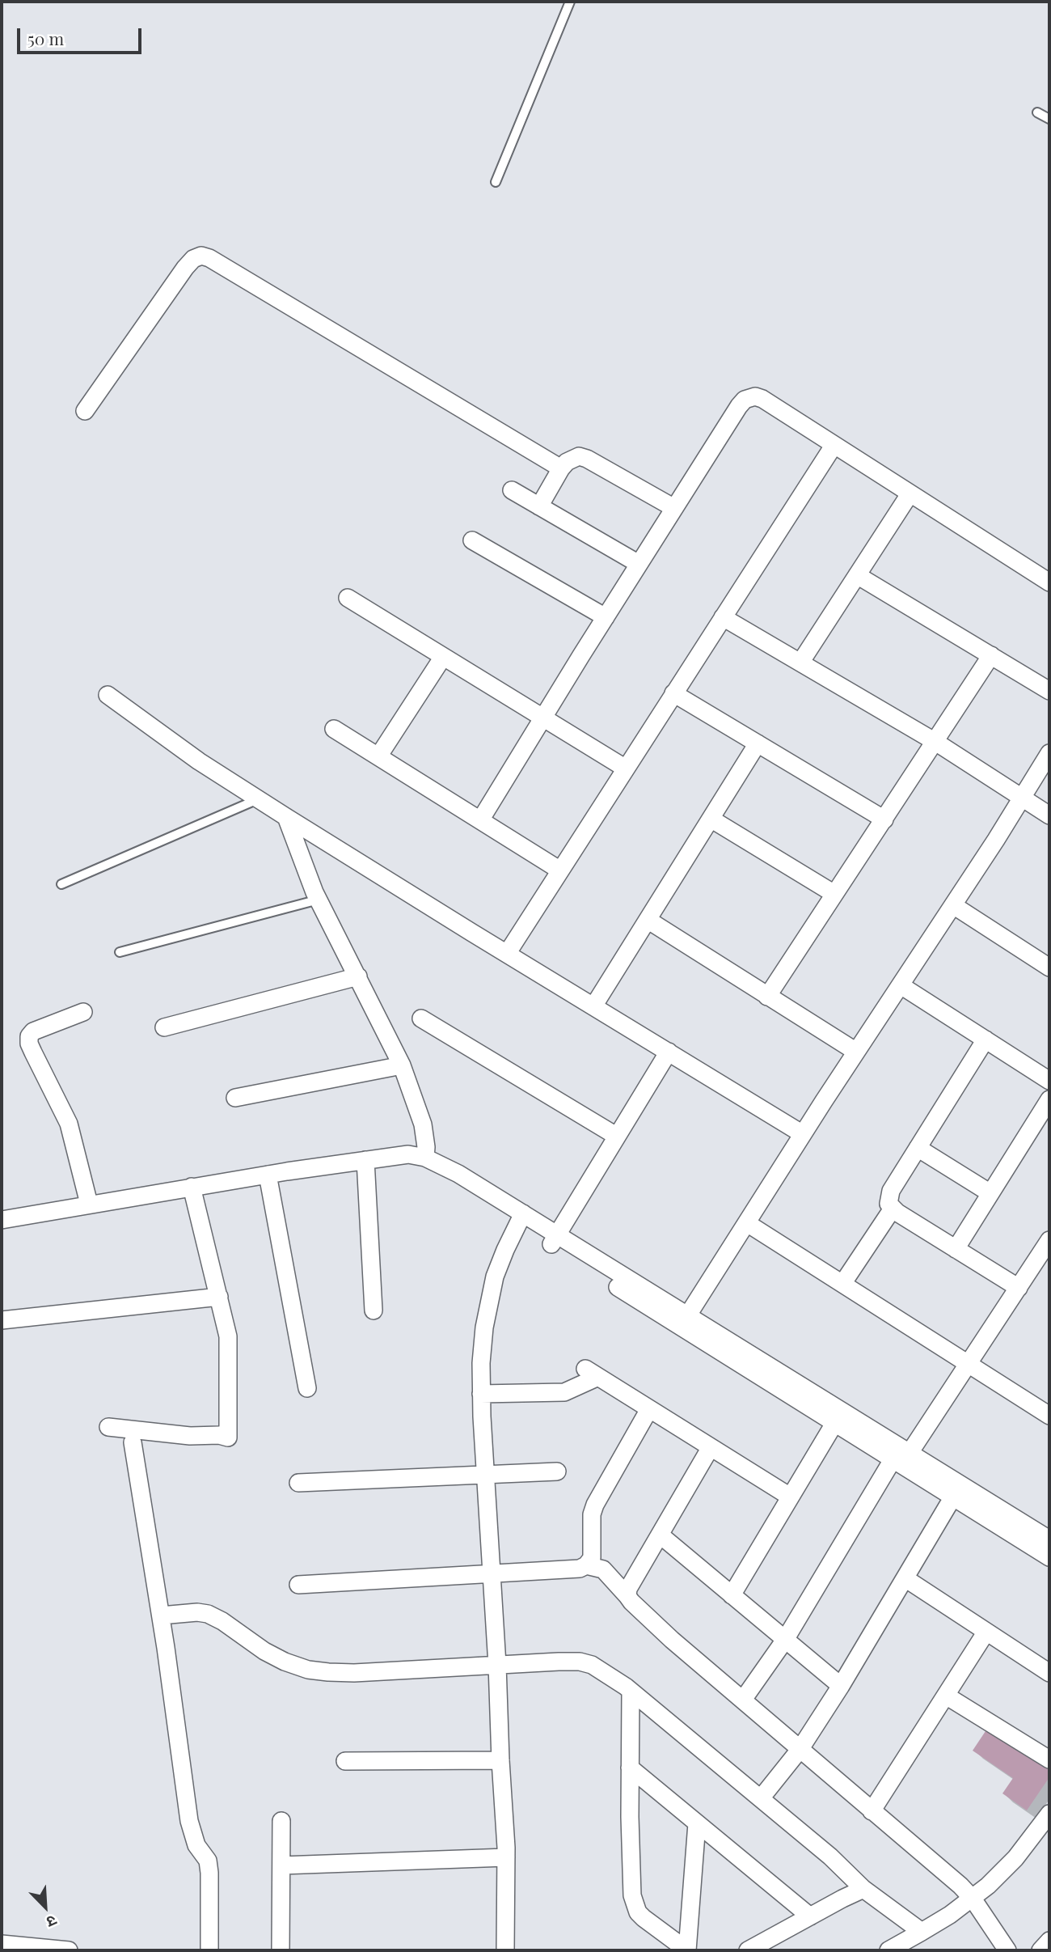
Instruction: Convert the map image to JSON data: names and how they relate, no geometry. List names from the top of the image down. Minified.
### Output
{"scale_bar":"50 m","north":"bottom right"}
